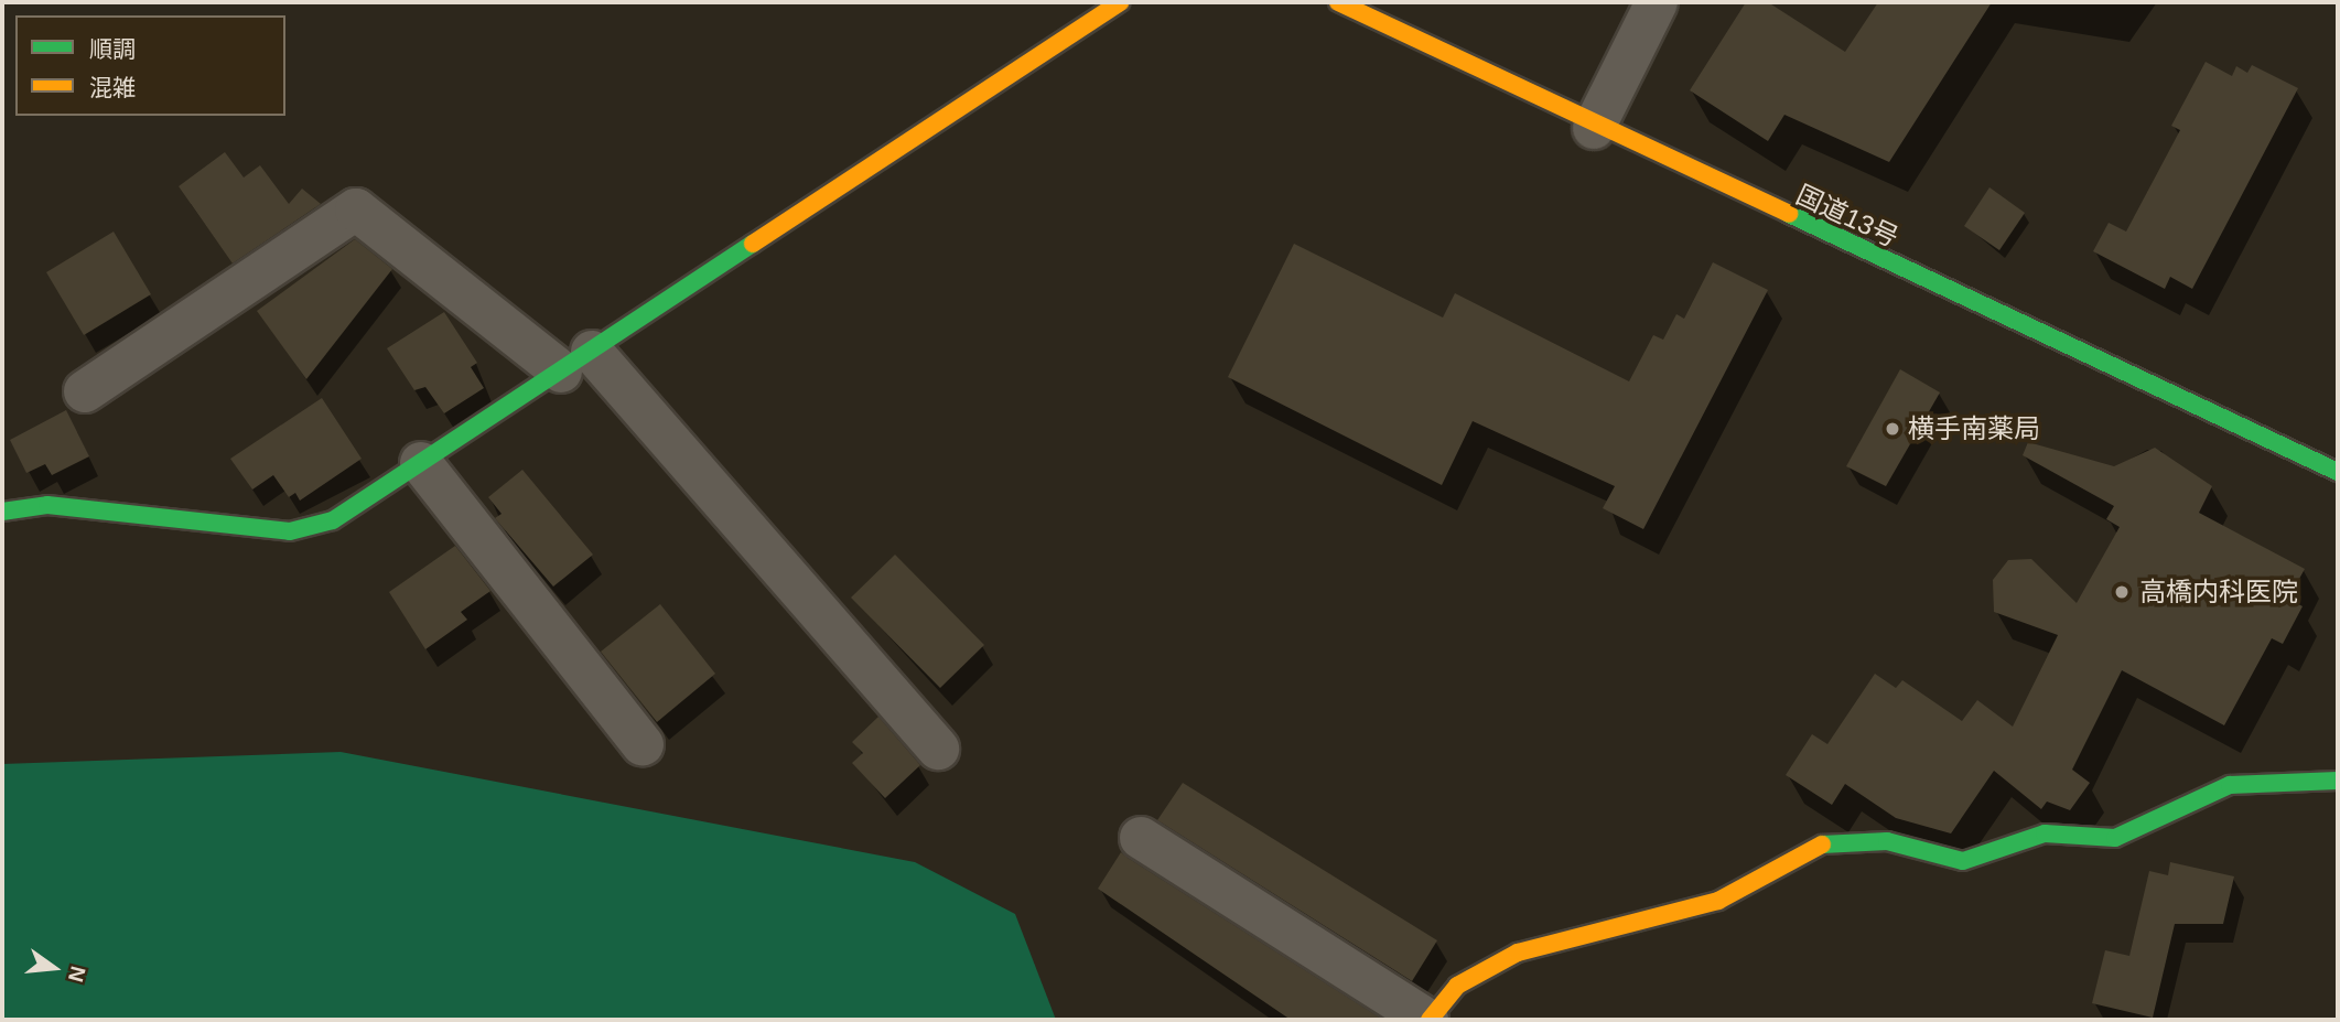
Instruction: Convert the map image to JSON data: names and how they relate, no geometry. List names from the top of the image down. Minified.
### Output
{"streets":{"main road":["国道13号"]},"places":["横手南薬局","高橋内科医院"],"legend":["順調","混雑"],"north":"right"}
